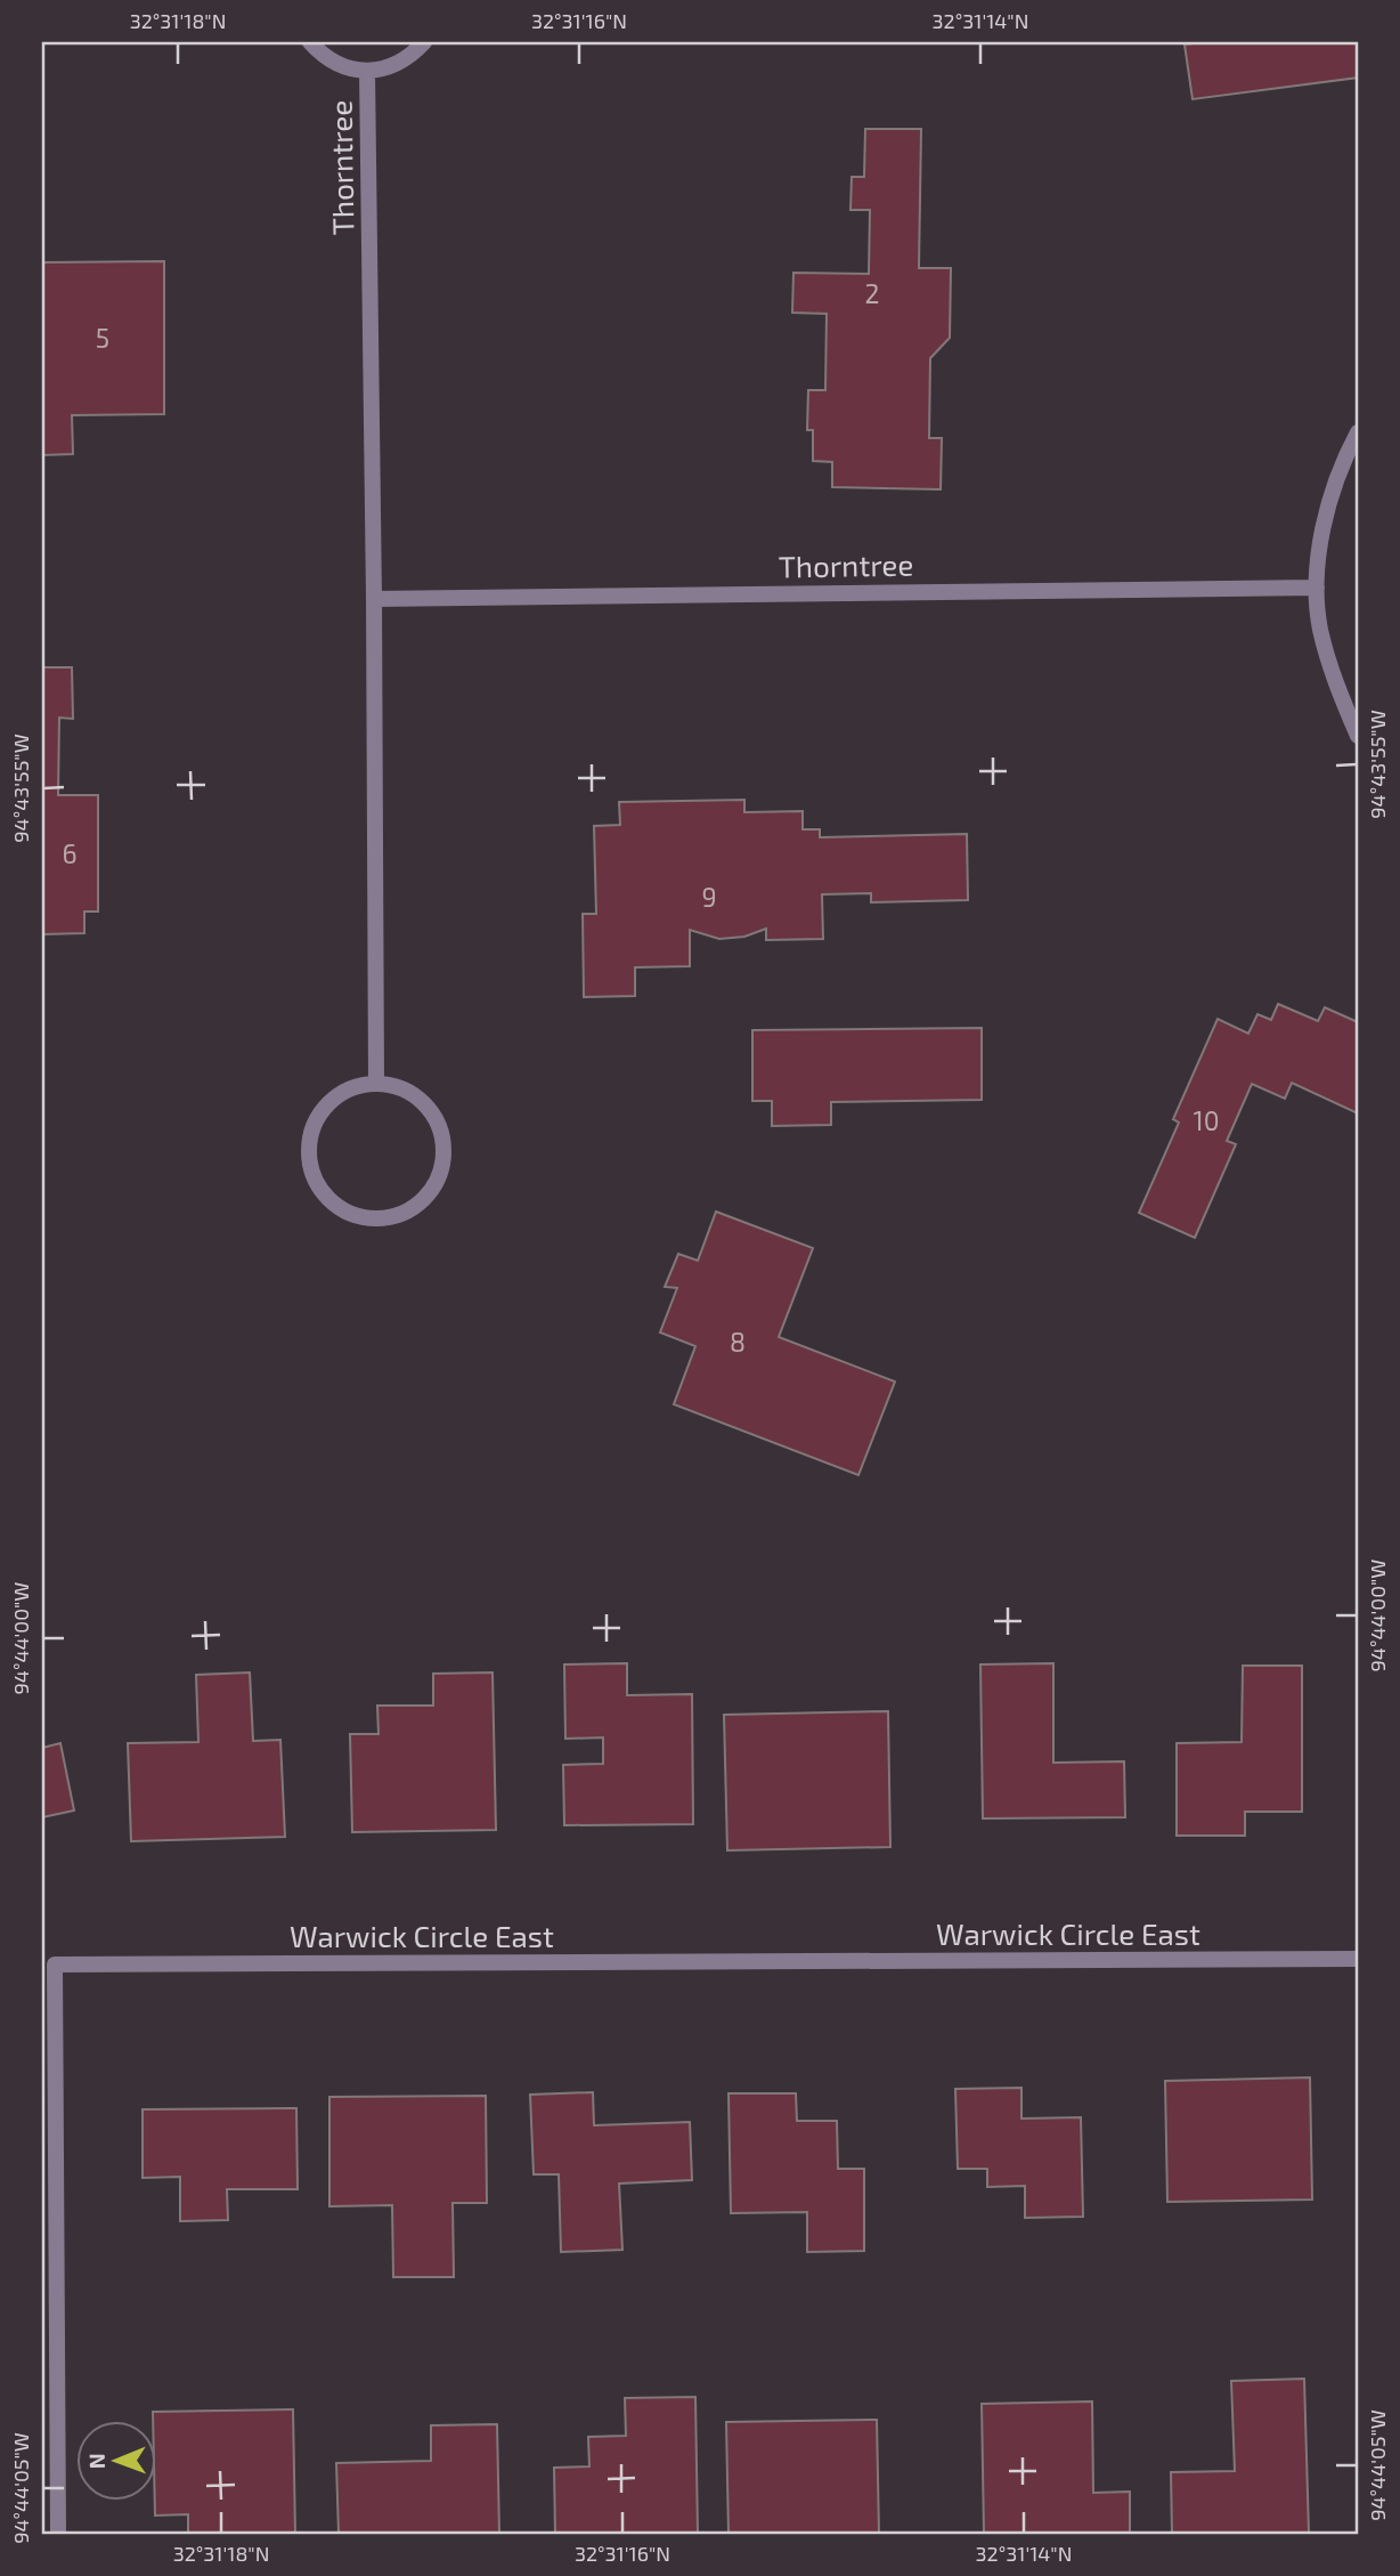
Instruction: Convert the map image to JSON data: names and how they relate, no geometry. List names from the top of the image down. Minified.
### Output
{"streets":{"street":["Thorntree","Warwick Circle East"]},"house_numbers":["2","5","6","9","10","8"],"north":"left","coordinates":["32°31'18\"N","32°31'16\"N","32°31'14\"N","94°43'55\"W","94°44'00\"W","94°44'05\"W"]}
